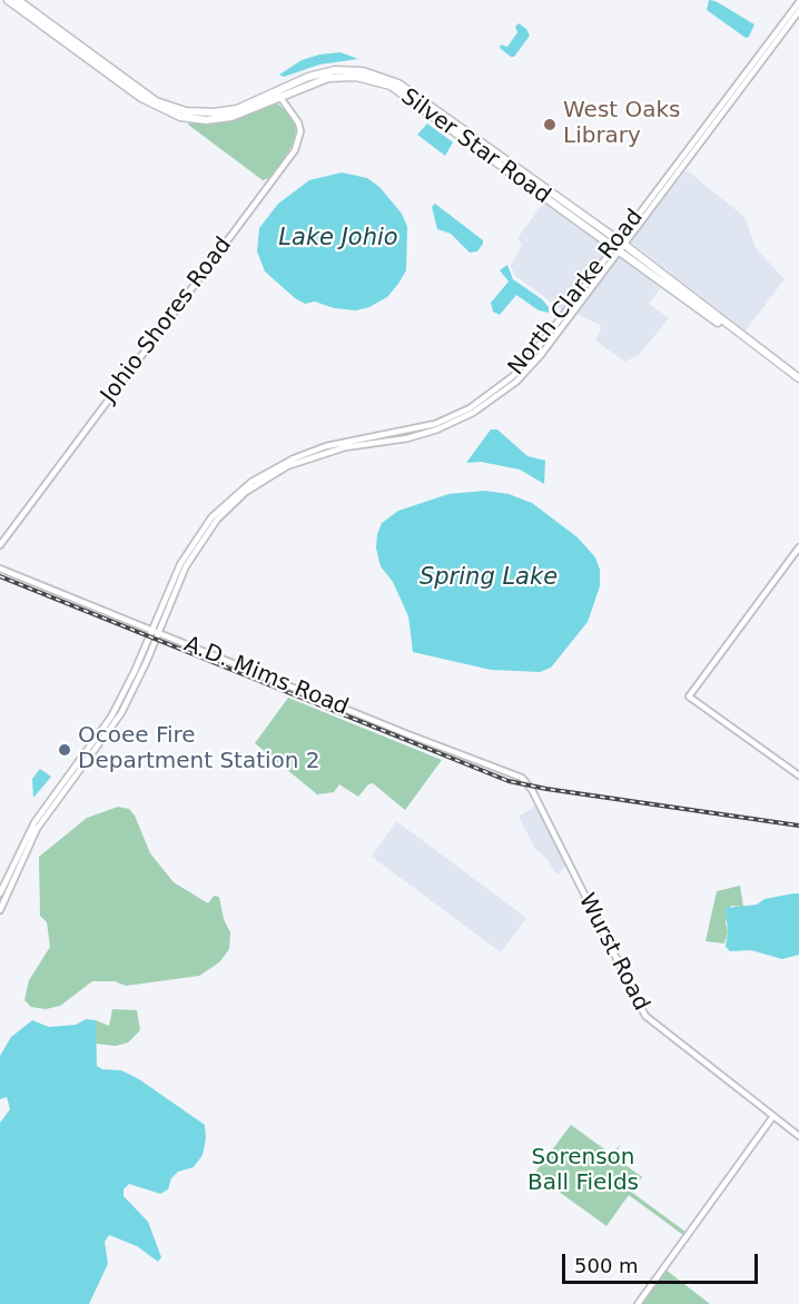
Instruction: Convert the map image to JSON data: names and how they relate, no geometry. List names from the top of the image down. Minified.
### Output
{"streets":{"main road":["Silver Star Road"],"street":["North Clarke Road","Johio Shores Road","A.D. Mims Road","Wurst Road"]},"crossings":[["Silver Star Road","North Clarke Road"],["Silver Star Road","Johio Shores Road"],["North Clarke Road","A.D. Mims Road"],["A.D. Mims Road","Wurst Road"]],"water":["Lake Johio","Spring Lake"],"parks":["Sorenson Ball Fields"],"places":["West Oaks Library","Ocoee Fire Department Station 2"],"scale_bar":"500 m"}
